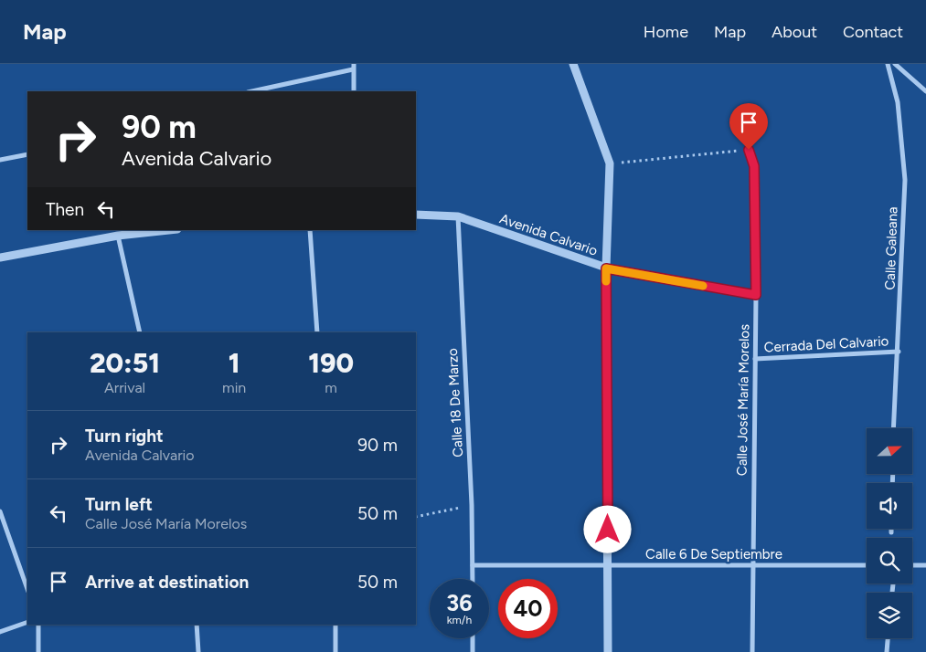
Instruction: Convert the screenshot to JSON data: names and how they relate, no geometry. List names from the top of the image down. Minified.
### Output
{"streets":{"street":["Avenida Calvario","Calle Galeana","Cerrada Del Calvario","Calle José María Morelos","Calle 18 De Marzo","Calle 6 De Septiembre"]},"crossings":[["Avenida Calvario","Calle José María Morelos"],["Avenida Calvario","Calle 18 De Marzo"],["Calle Galeana","Cerrada Del Calvario"],["Cerrada Del Calvario","Calle José María Morelos"],["Calle José María Morelos","Calle 6 De Septiembre"],["Calle 18 De Marzo","Calle 6 De Septiembre"]],"north":"right","page":{"header":"Map","nav":["Home","Map","About","Contact"],"turn":["90 m","Avenida Calvario"],"then":"Then","eta":["20:51","Arrival","1","min","190","m"],"list":[{"name":"Turn right","note":"Avenida Calvario","value":"90 m"},{"name":"Turn left","note":"Calle José María Morelos","value":"50 m"},{"name":"Arrive at destination","value":"50 m"}],"speed":"36 km/h","limit":"40"}}
